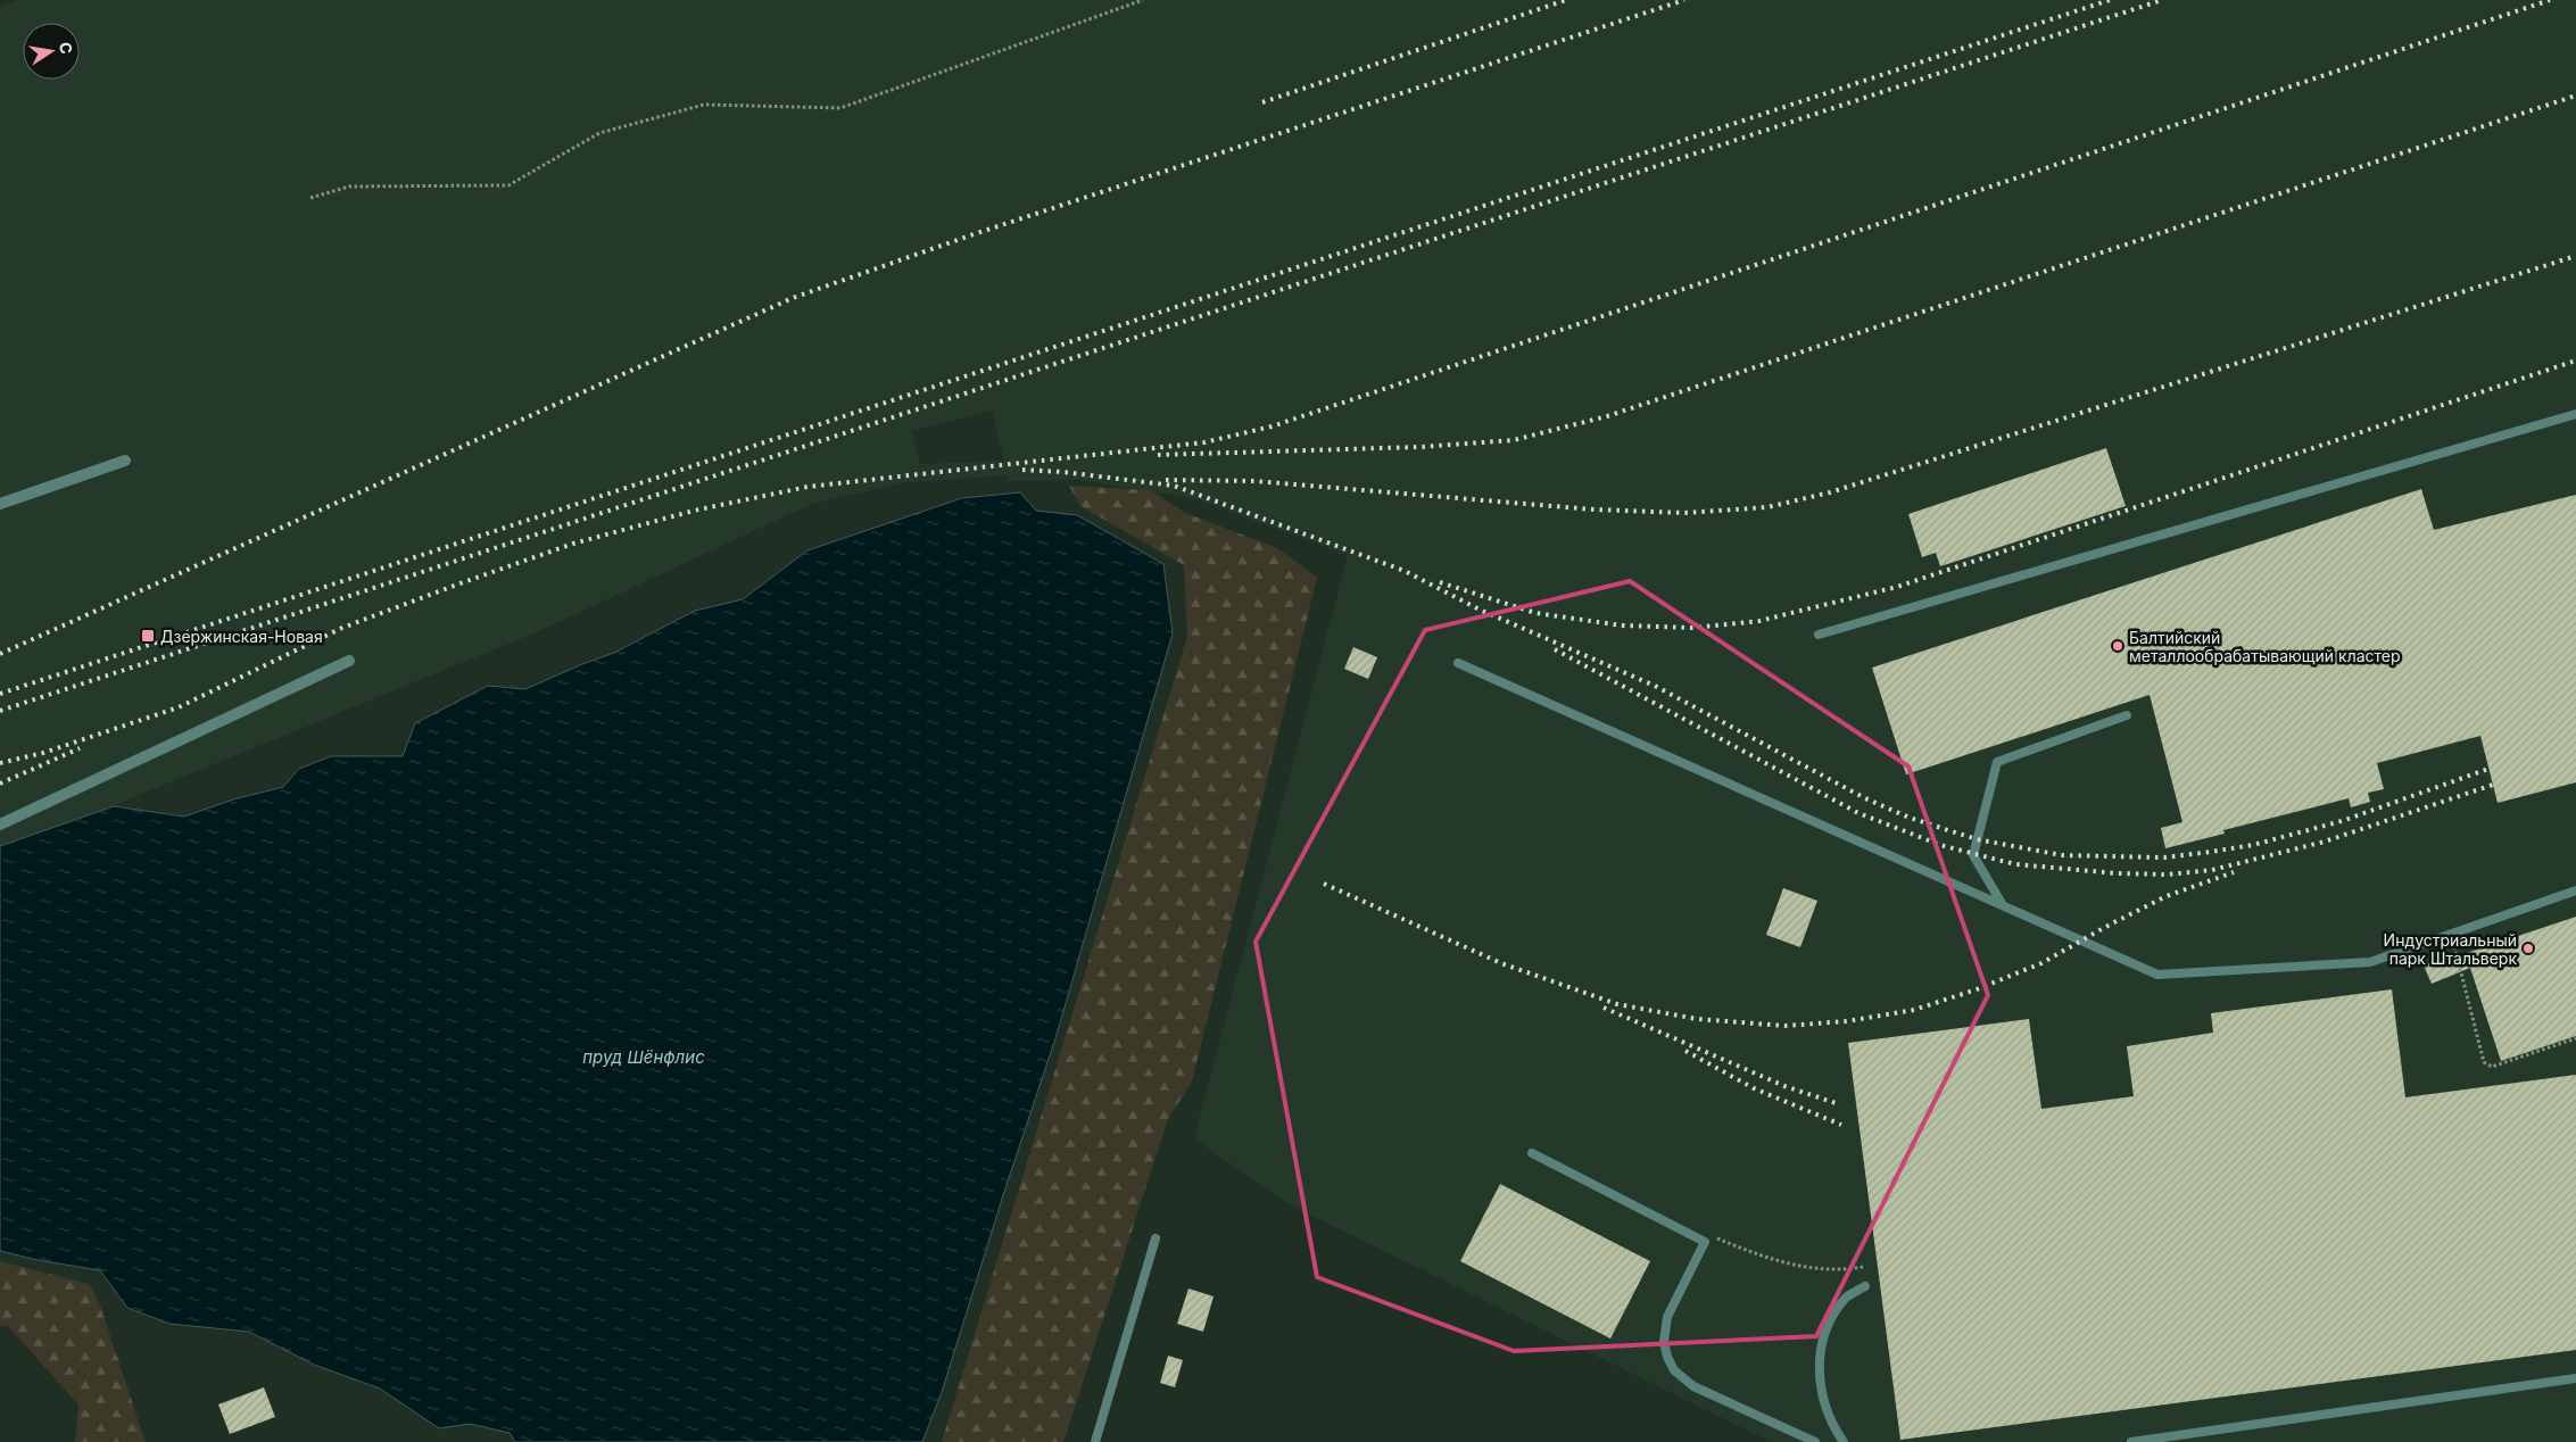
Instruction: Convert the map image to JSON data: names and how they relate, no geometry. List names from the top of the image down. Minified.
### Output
{"water":["пруд Шёнфлис"],"places":{"transit":["Дзержинская-Новая"],"other":["Балтийский металлообрабатывающий кластер","Индустриальный парк Штальверк"]},"north":"right"}
